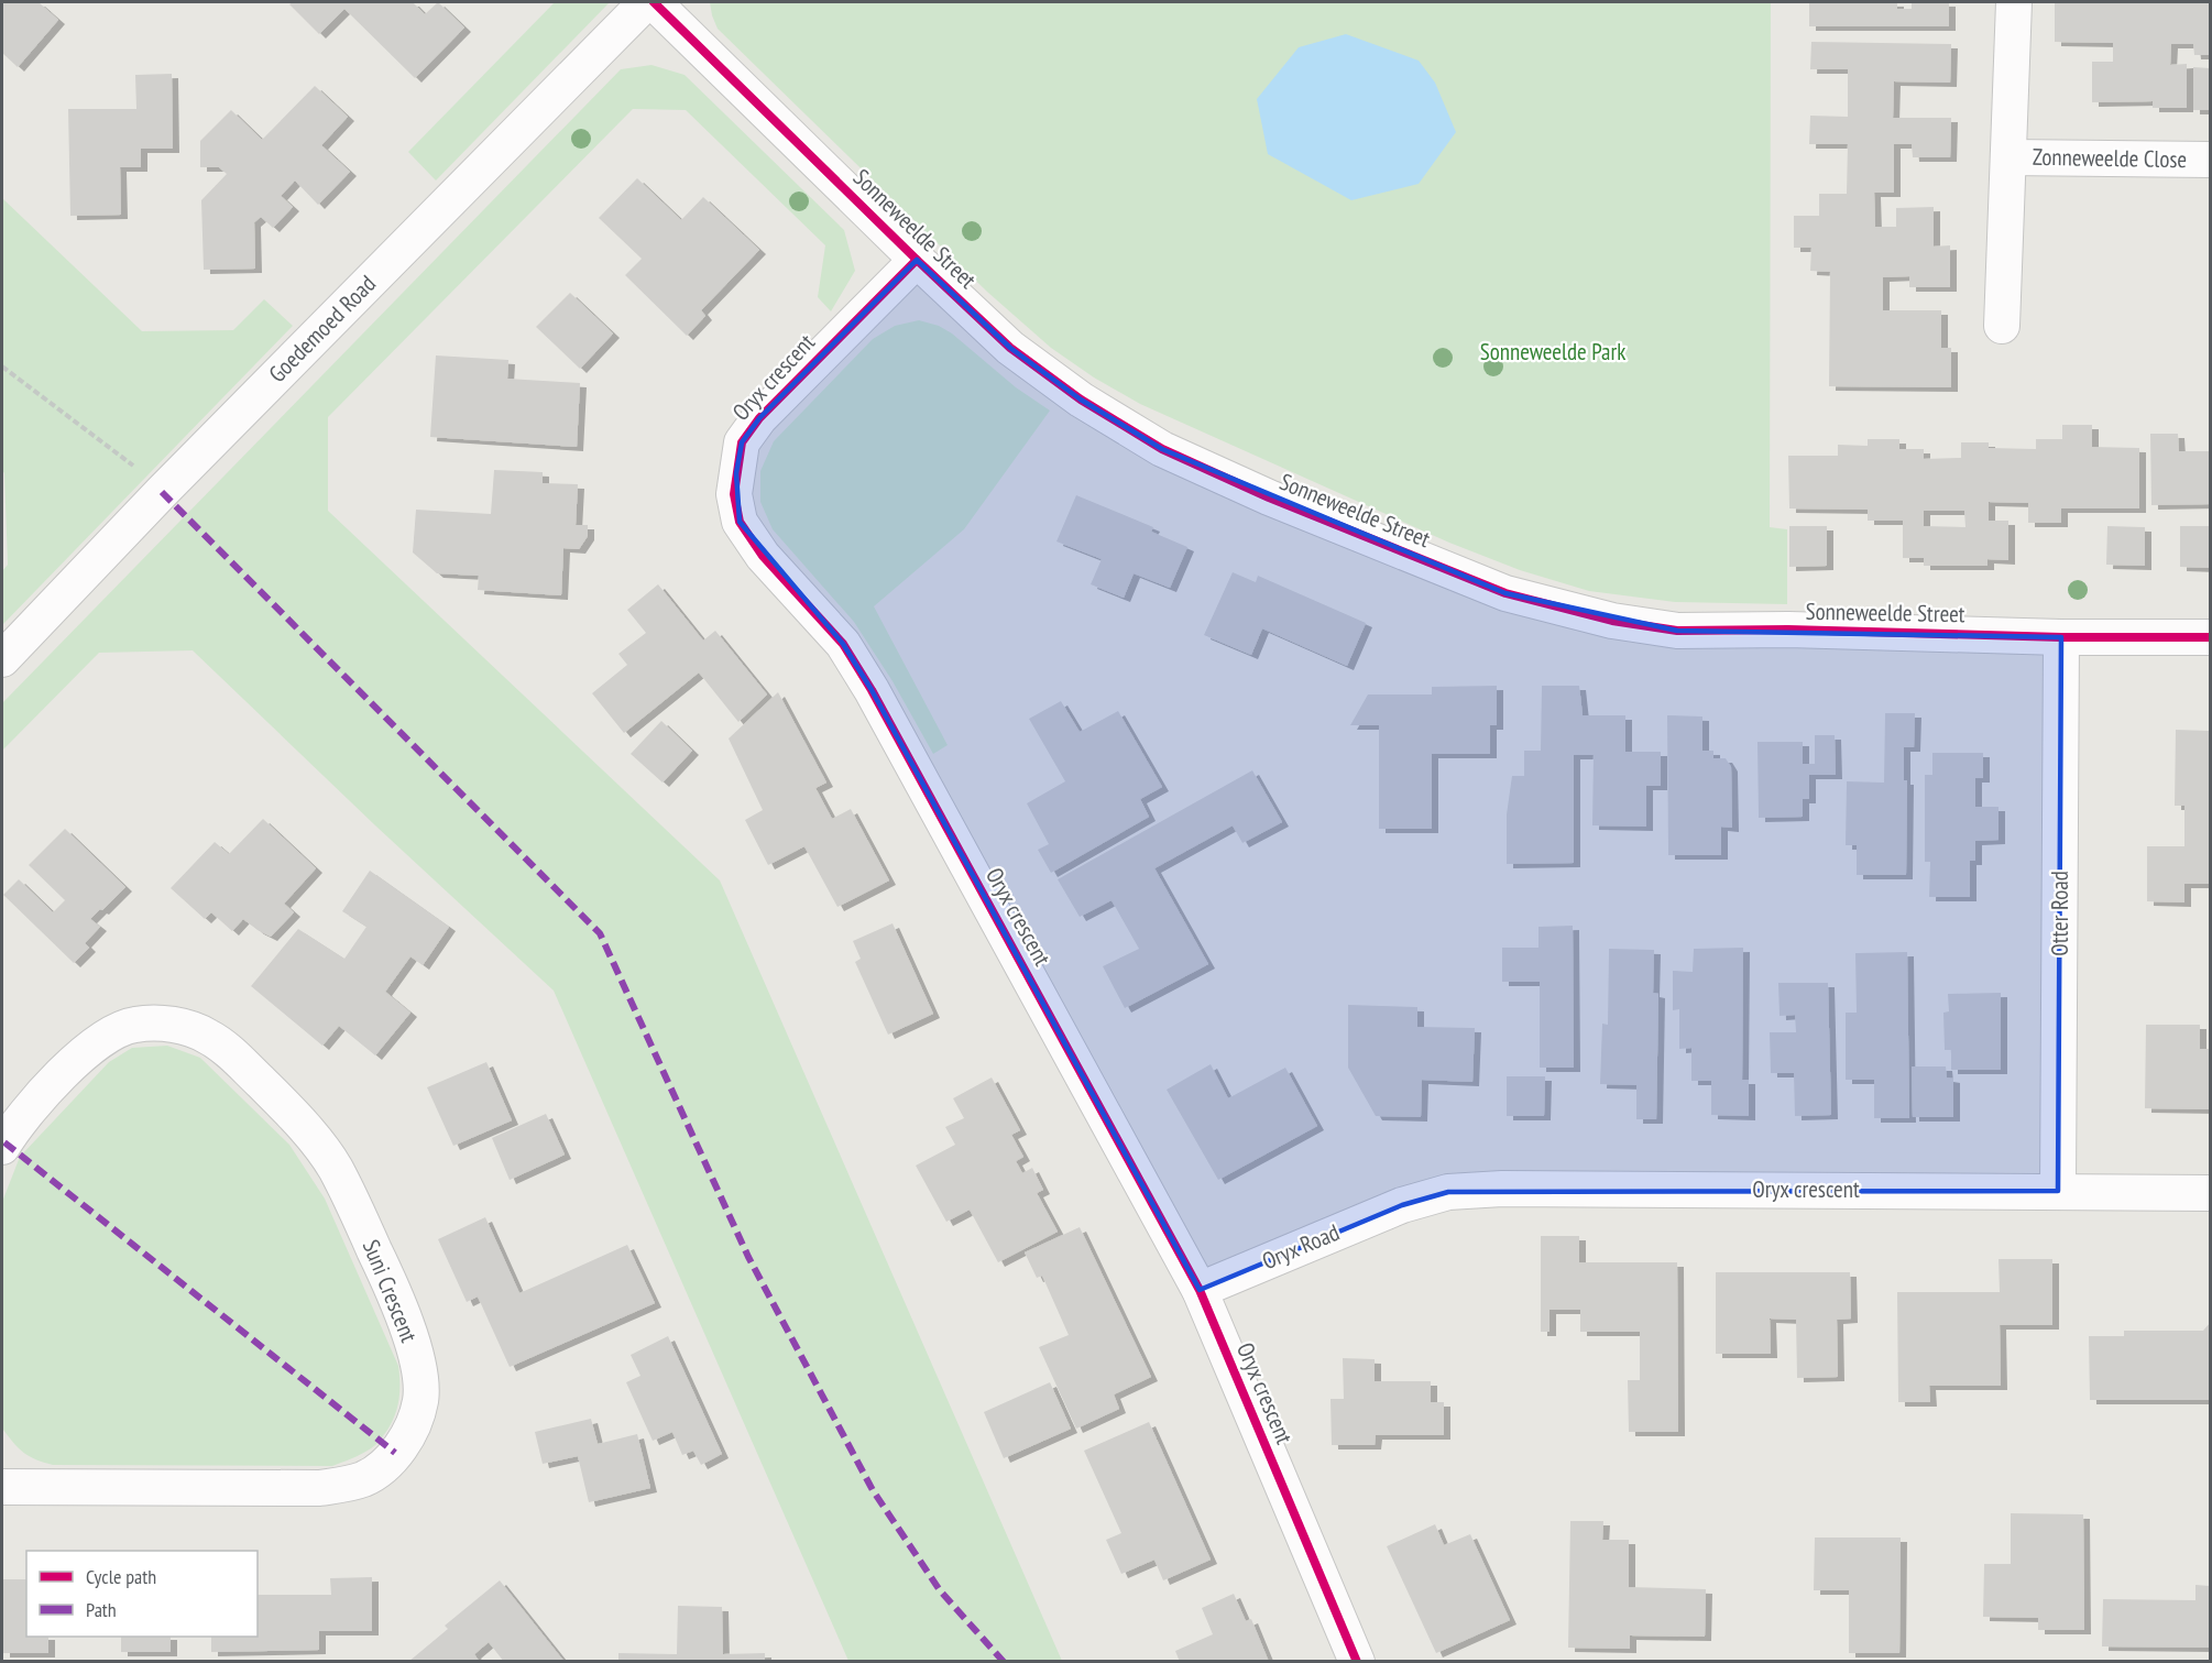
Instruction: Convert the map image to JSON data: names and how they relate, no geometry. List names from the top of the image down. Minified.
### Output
{"streets":{"street":["Zonneweelde Close","Sonneweelde Street","Goedemoed Road","Oryx crescent","Otter Road","Oryx Road","Suni Crescent"]},"crossings":[["Sonneweelde Street","Oryx crescent"],["Sonneweelde Street","Otter Road"],["Oryx crescent","Otter Road"],["Oryx crescent","Oryx Road"]],"parks":["Sonneweelde Park"],"legend":["Cycle path","Path"]}
